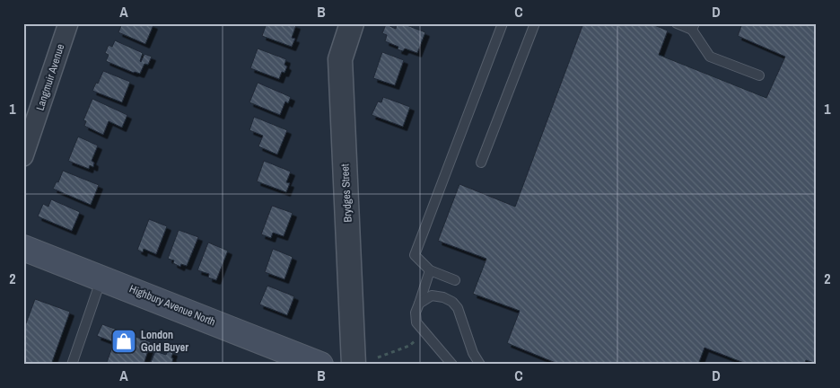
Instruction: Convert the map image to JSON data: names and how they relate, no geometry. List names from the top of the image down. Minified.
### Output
{"streets":{"main road":["Highbury Avenue North"],"street":["Langmuir Avenue","Brydges Street"]},"places":{"shop":["London Gold Buyer"]},"grid":{"columns":["A","B","C","D"],"rows":["1","2"]}}
